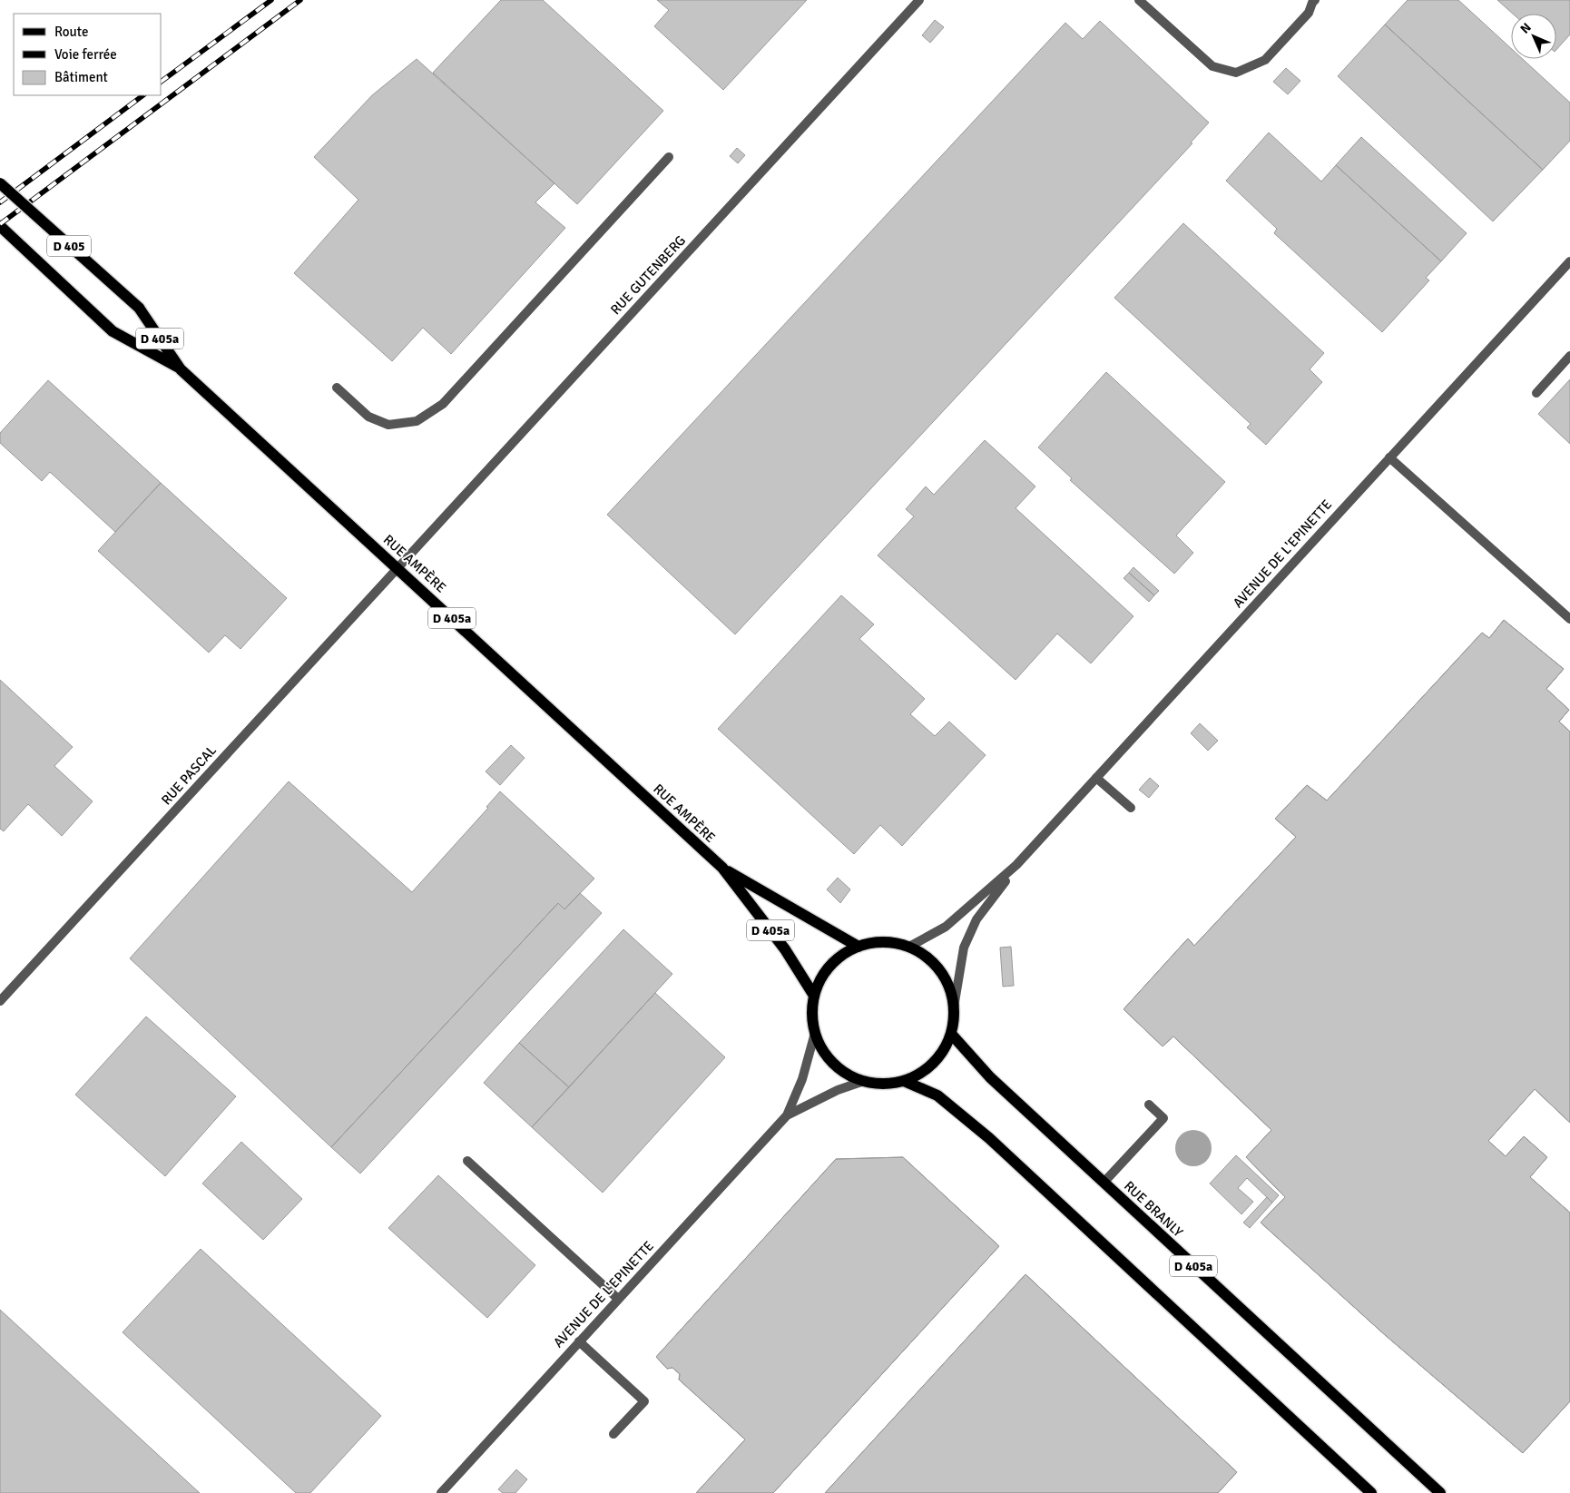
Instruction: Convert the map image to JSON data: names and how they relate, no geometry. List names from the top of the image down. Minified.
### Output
{"streets":{"main road":["D 405","D 405a","RUE AMPÈRE","RUE BRANLY"],"street":["RUE GUTENBERG","AVENUE DE L'EPINETTE","RUE PASCAL"]},"crossings":[["D 405","RUE AMPÈRE"],["RUE GUTENBERG","RUE AMPÈRE"],["RUE GUTENBERG","RUE PASCAL"],["AVENUE DE L'EPINETTE","RUE AMPÈRE"],["AVENUE DE L'EPINETTE","RUE BRANLY"],["RUE AMPÈRE","RUE PASCAL"],["RUE AMPÈRE","RUE BRANLY"]],"legend":["Route","Voie ferrée","Bâtiment"],"north":"top left"}
